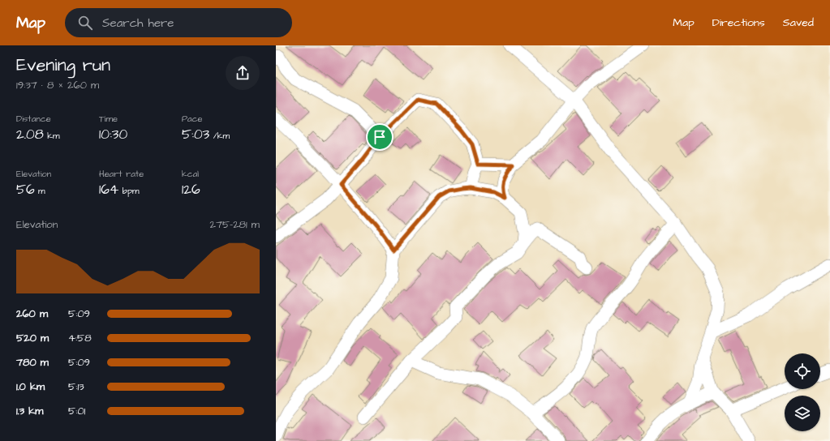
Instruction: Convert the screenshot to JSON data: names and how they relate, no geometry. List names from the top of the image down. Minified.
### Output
{"page":{"header":"Map","search":"Search here","nav":["Map","Directions","Saved"],"heading":["Evening run","19:37 · 8 × 260 m"],"stats":[["Distance","2.08 km"],["Time","10:30"],["Pace","5:03 /km"],["Elevation","56 m"],["Heart rate","164 bpm"],["kcal","126"]],"chart":["Elevation","275–281 m"],"list":[{"name":"260 m","note":"5:09"},{"name":"520 m","note":"4:58"},{"name":"780 m","note":"5:09"},{"name":"1.0 km","note":"5:13"},{"name":"1.3 km","note":"5:01"}]}}
